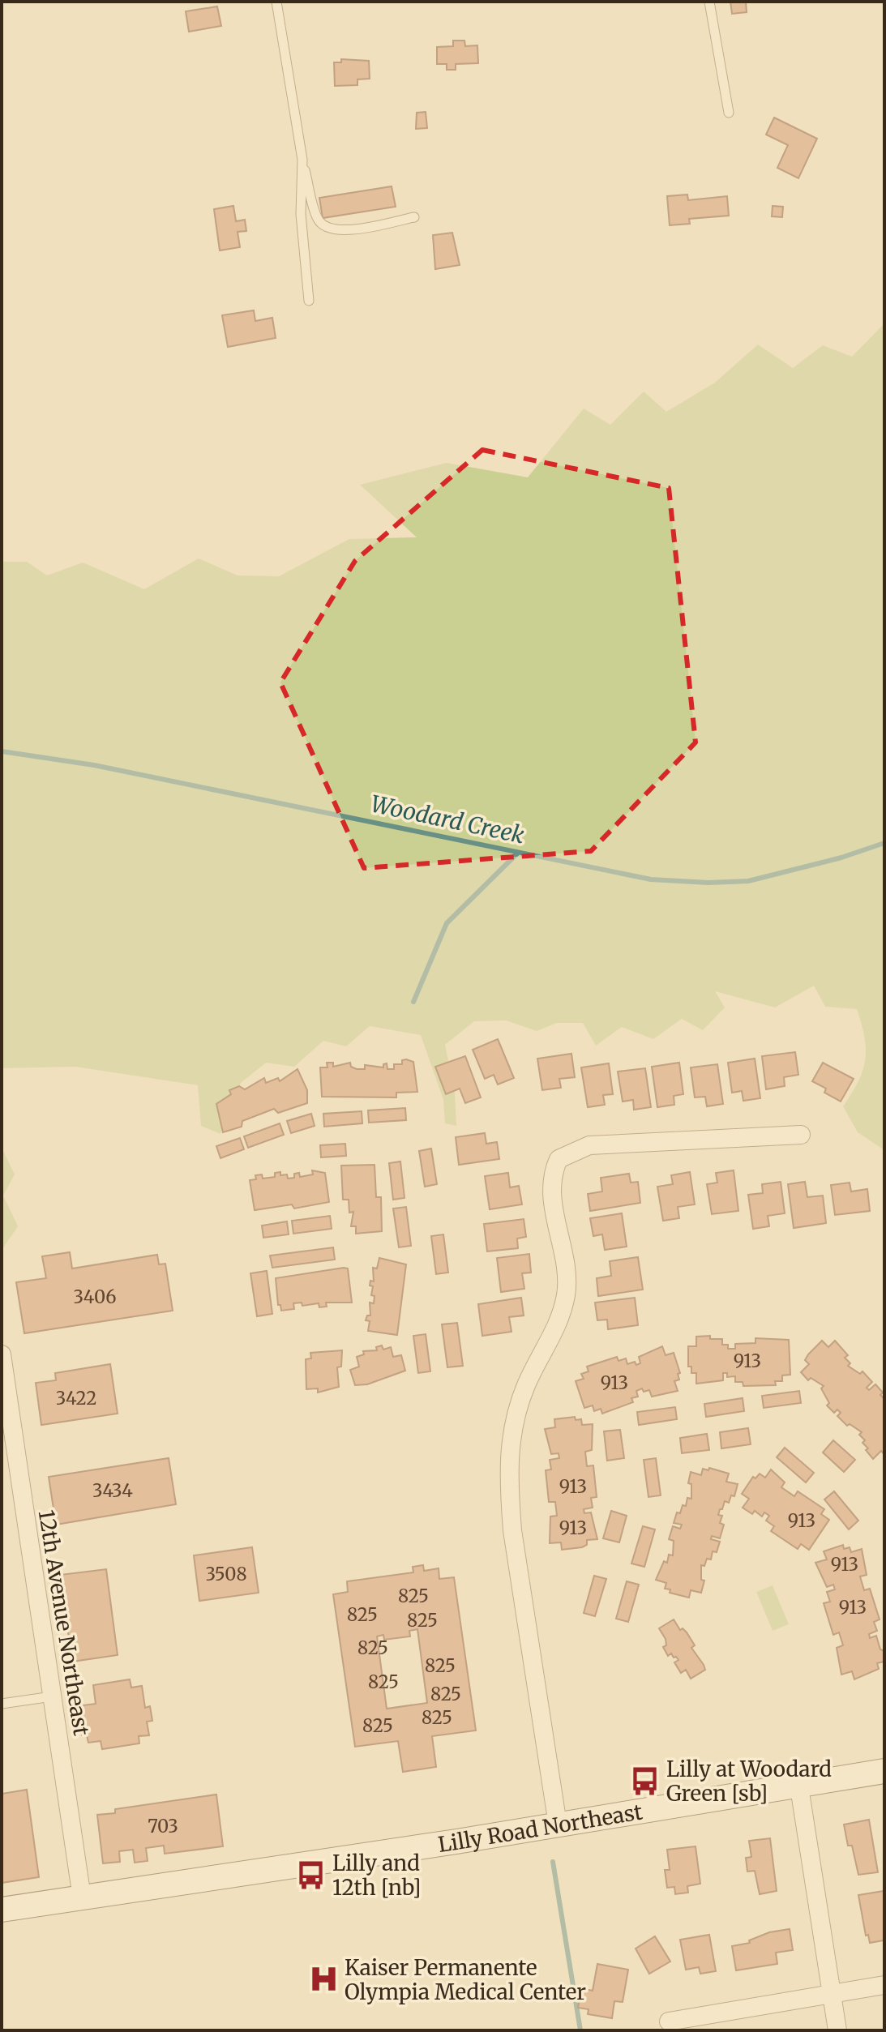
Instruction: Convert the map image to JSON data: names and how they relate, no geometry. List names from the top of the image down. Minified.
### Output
{"streets":{"street":["12th Avenue Northeast","Lilly Road Northeast"]},"crossings":[["12th Avenue Northeast","Lilly Road Northeast"]],"water":["Woodard Creek"],"places":{"bus stop":["Lilly at Woodard Green [sb]","Lilly and 12th [nb]"],"hospital":["Kaiser Permanente Olympia Medical Center"]},"house_numbers":["3406","913","913","3422","913","3434","913","913","913","3508","825","913","825","825","825","825","825","825","825","825","703"]}
